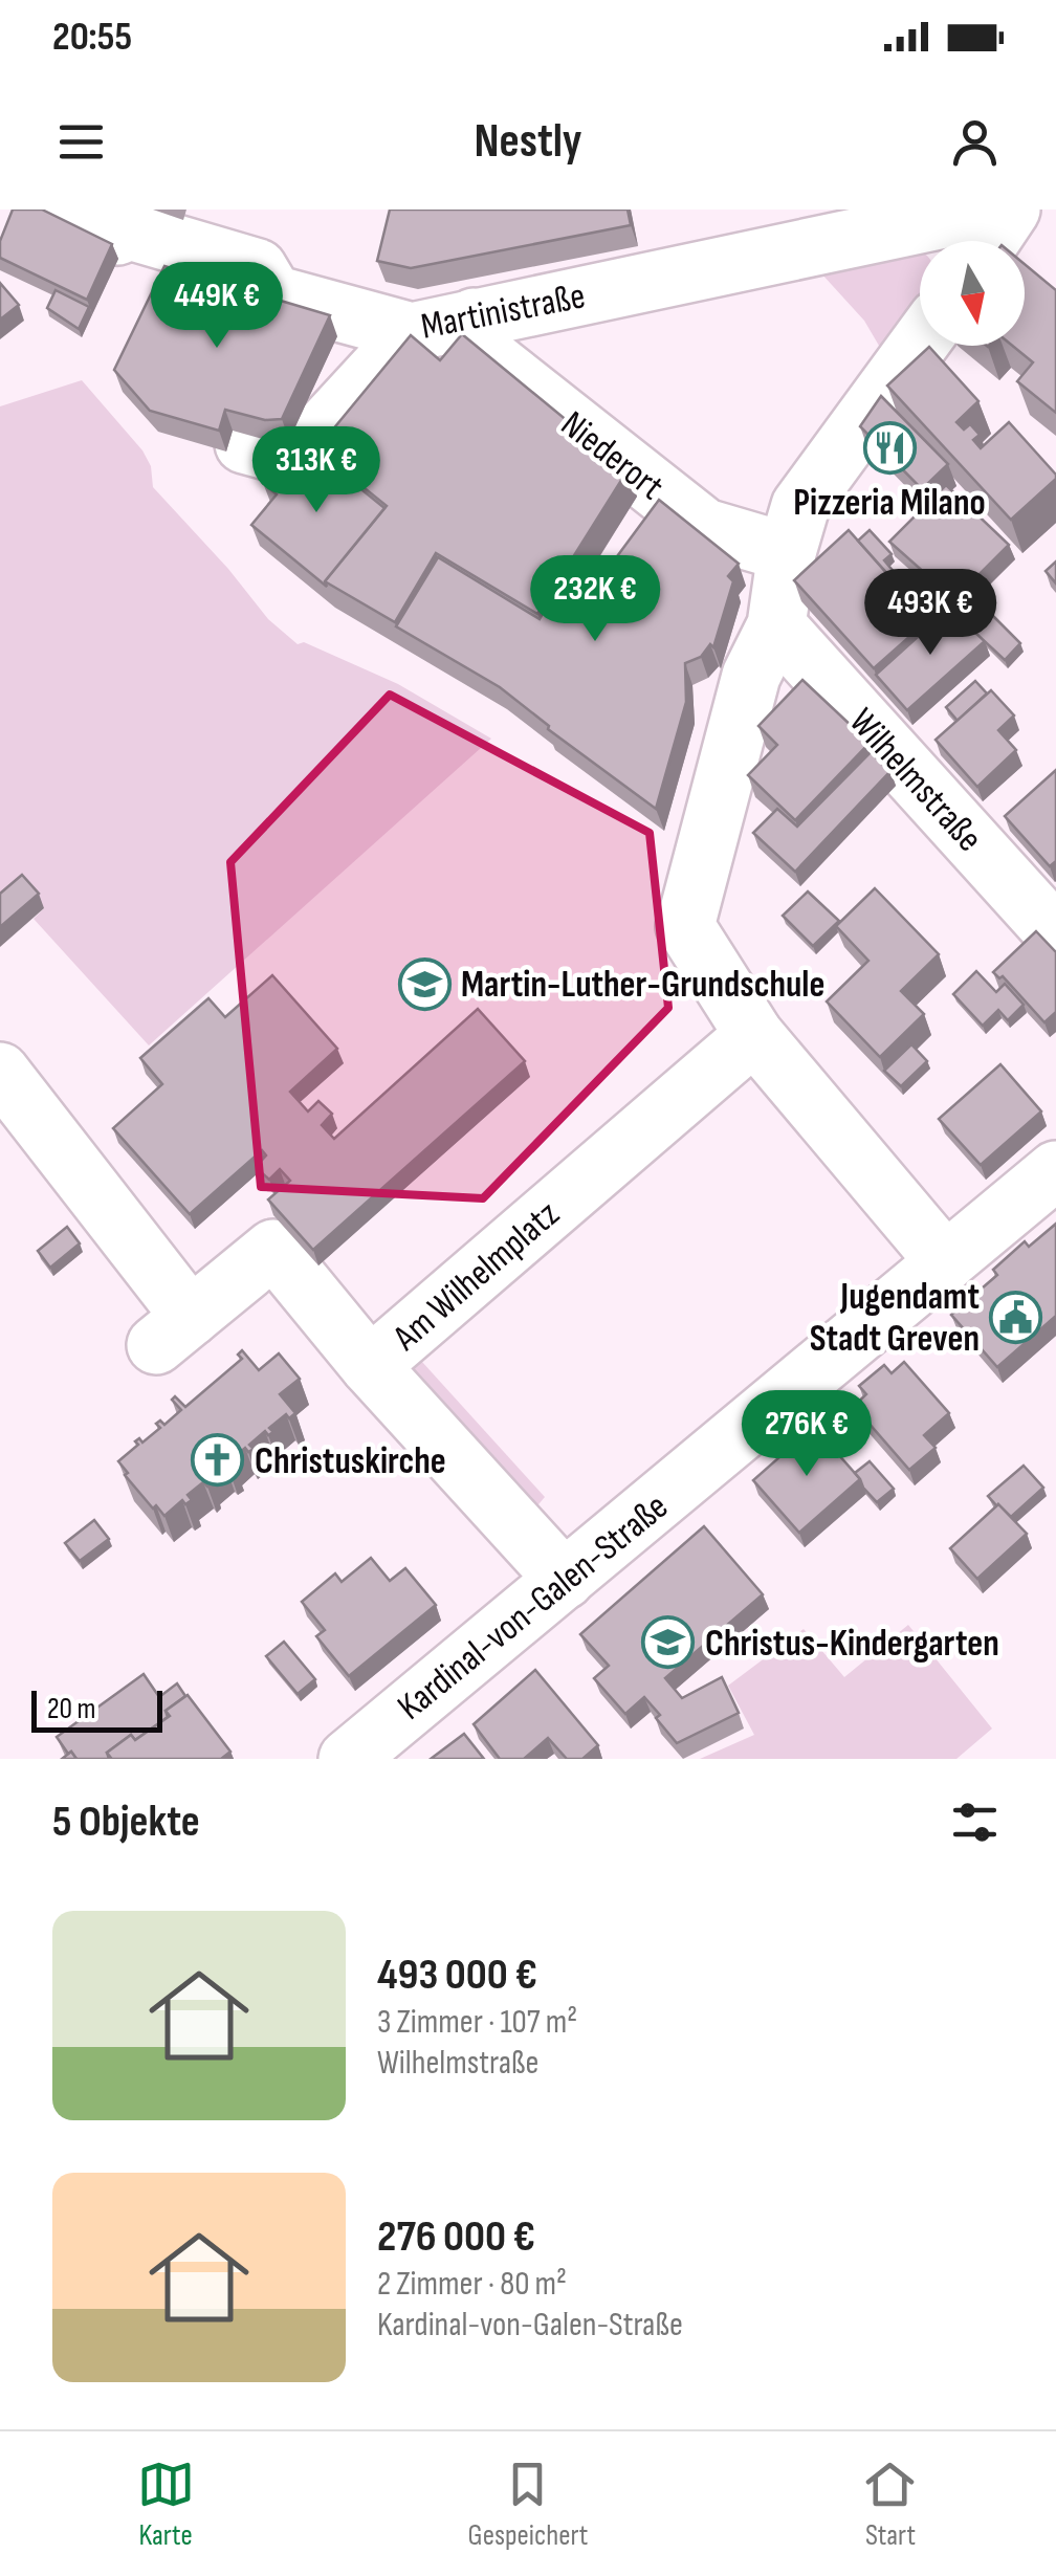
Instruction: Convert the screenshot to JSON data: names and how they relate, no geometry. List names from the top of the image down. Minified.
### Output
{"streets":{"street":["Martinistraße","Niederort","Wilhelmstraße","Am Wilhelmplatz","Kardinal-von-Galen-Straße"]},"crossings":[["Martinistraße","Niederort"],["Am Wilhelmplatz","Kardinal-von-Galen-Straße"]],"places":{"restaurant":["Pizzeria Milano"],"school or university":["Martin-Luther-Grundschule","Christus-Kindergarten"],"public building":["Jugendamt Stadt Greven"],"church":["Christuskirche"]},"scale_bar":"20 m","north":"bottom","page":{"status":"20:55","header":"Nestly","price":["449K €","313K €","232K €","493K €","276K €"],"scale":"20 m","heading":"5 Objekte","list":[{"name":"493 000 €","note":"3 Zimmer · 107 m² · Wilhelmstraße"},{"name":"276 000 €","note":"2 Zimmer · 80 m² · Kardinal-von-Galen-Straße"}],"tabs":["Karte","Gespeichert","Start"]}}
